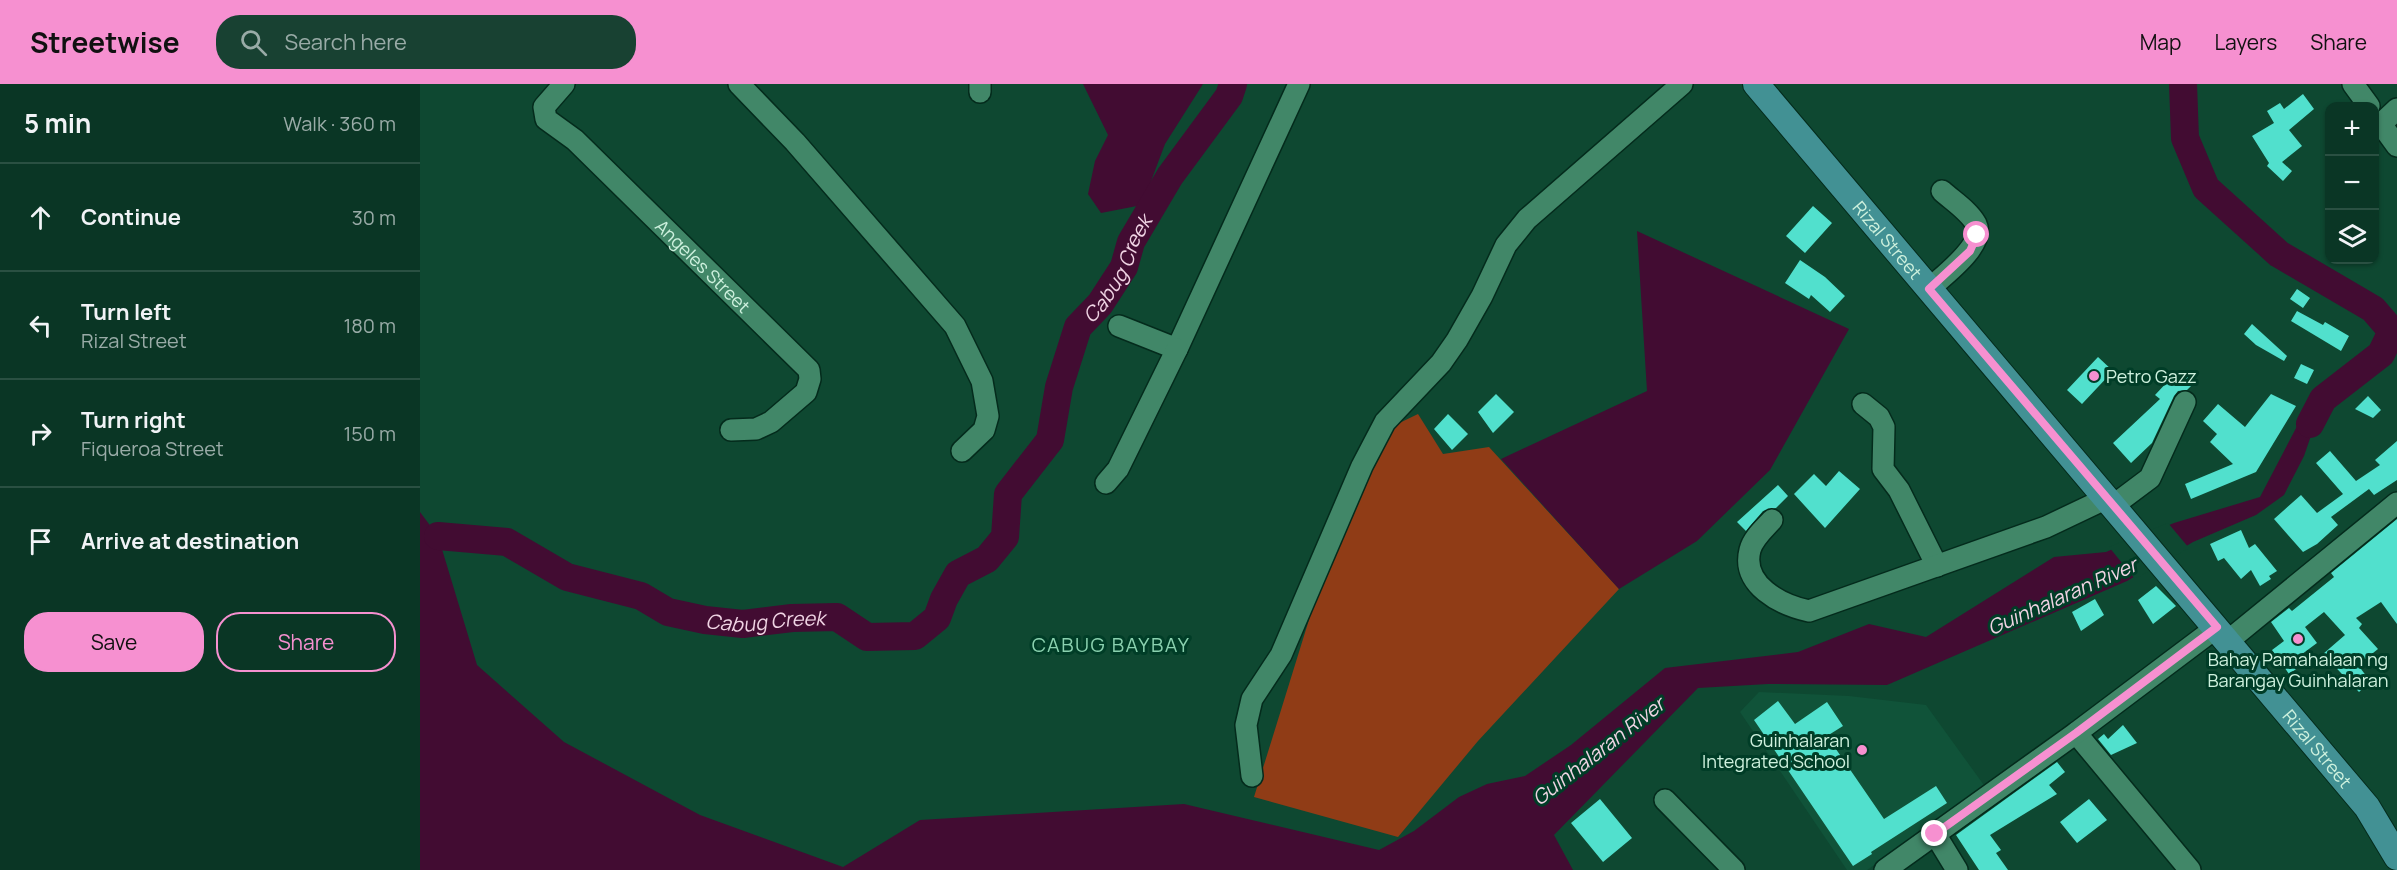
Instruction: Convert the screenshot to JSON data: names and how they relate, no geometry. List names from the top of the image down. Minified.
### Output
{"streets":{"main road":["Rizal Street"],"street":["Angeles Street"]},"districts":["CABUG BAYBAY"],"water":["Cabug Creek","Guinhalaran River"],"places":["Petro Gazz","Bahay Pamahalaan ng Barangay Guinhalaran","Guinhalaran Integrated School"],"page":{"header":"Streetwise","search":"Search here","nav":["Map","Layers","Share"],"heading":["5 min","Walk · 360 m"],"map_buttons":["+","−"],"list":[["Continue","30 m"],["Turn left","Rizal Street","180 m"],["Turn right","Fiqueroa Street","150 m"],"Arrive at destination"],"buttons":["Save","Share"]}}
